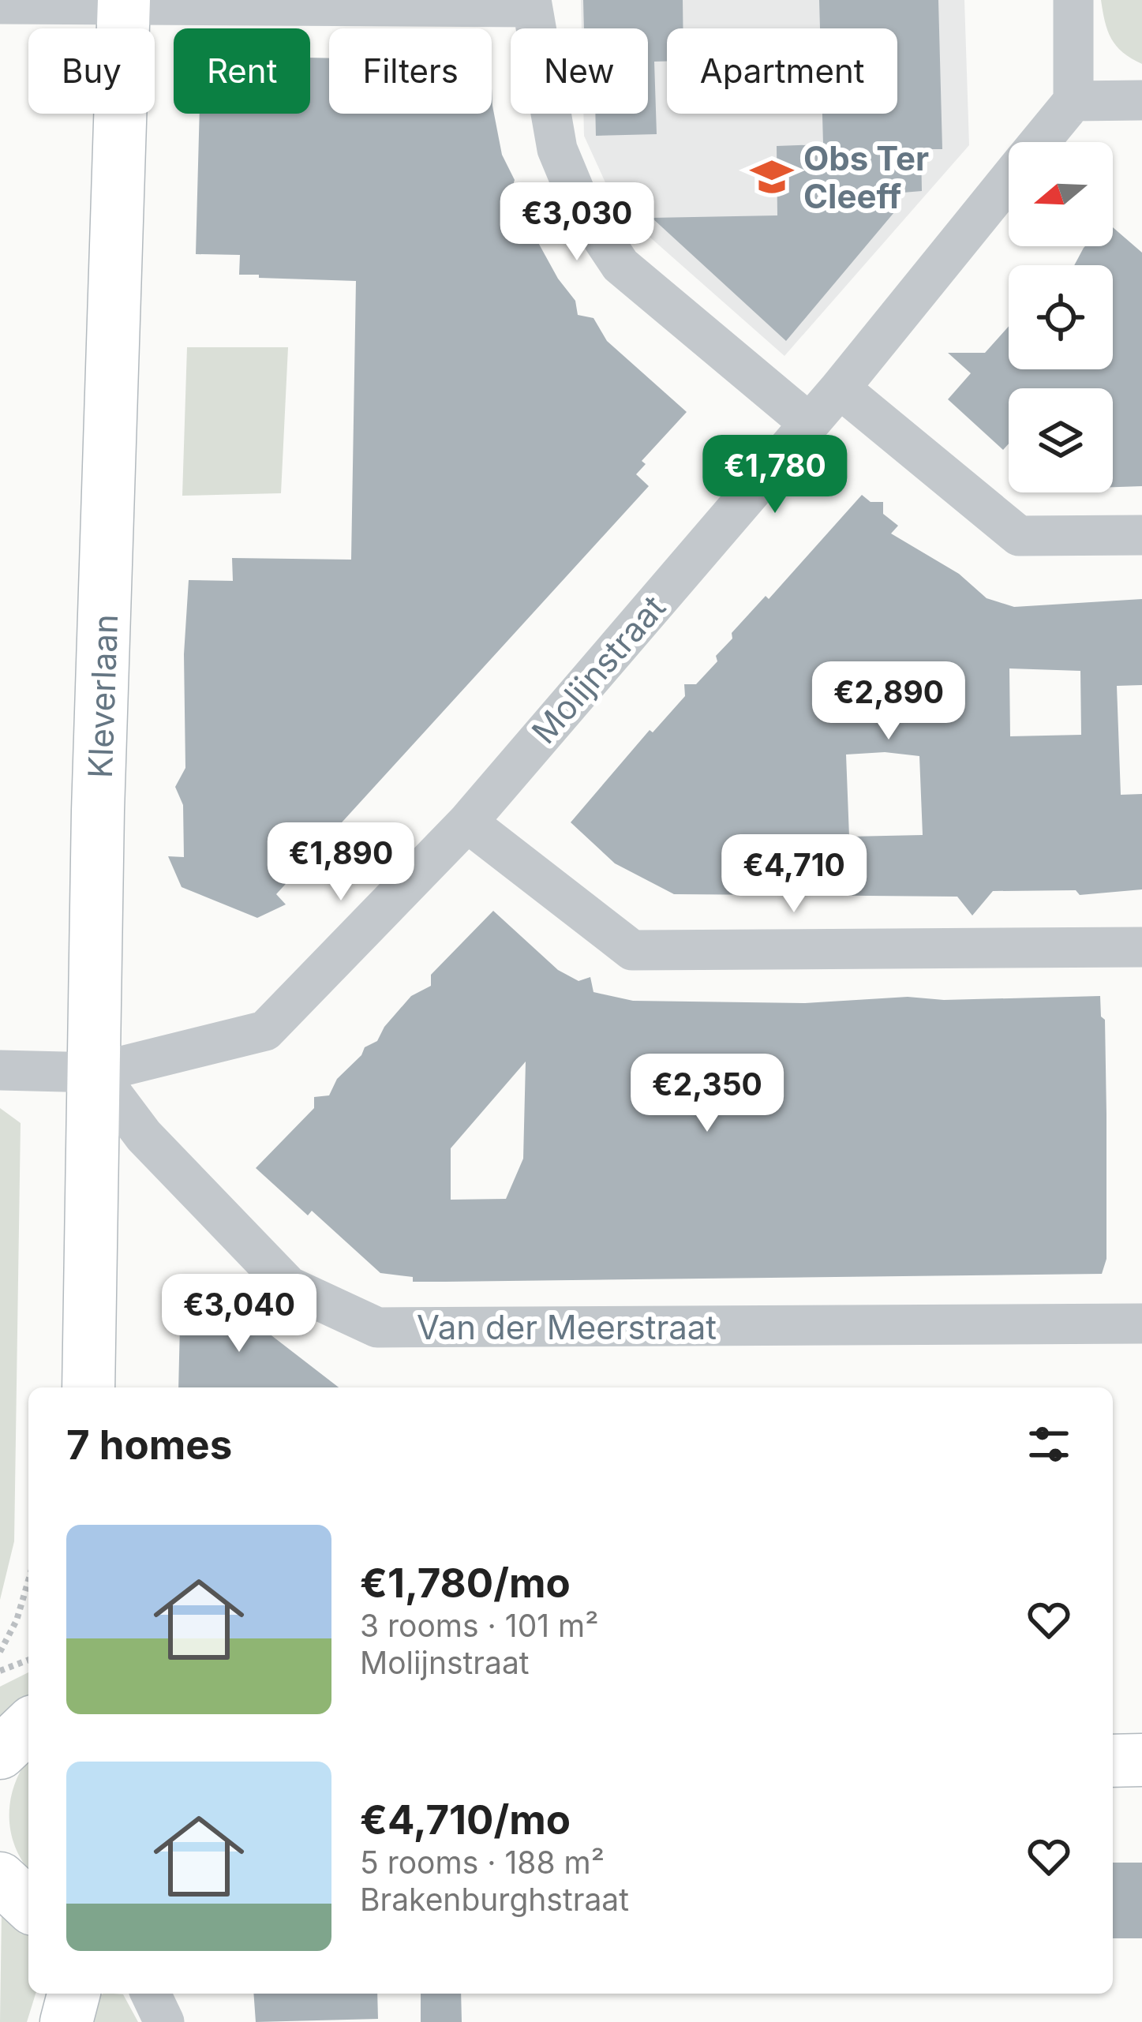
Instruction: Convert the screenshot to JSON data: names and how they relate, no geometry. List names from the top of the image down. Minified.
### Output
{"streets":{"main road":["Kleverlaan"],"street":["Molijnstraat","Van der Meerstraat"]},"crossings":[["Molijnstraat","Kleverlaan"],["Molijnstraat","Van der Meerstraat"],["Kleverlaan","Van der Meerstraat"]],"places":{"school or university":["Obs Ter Cleeff"]},"north":"left","page":{"chip":["Buy","Rent","Filters","New","Apartment"],"price":["€3,030","€1,780","€2,890","€1,890","€4,710","€2,350","€3,040"],"heading":"7 homes","list":[{"name":"€1,780/mo","note":"3 rooms · 101 m² · Molijnstraat"},{"name":"€4,710/mo","note":"5 rooms · 188 m² · Brakenburghstraat"}]}}
